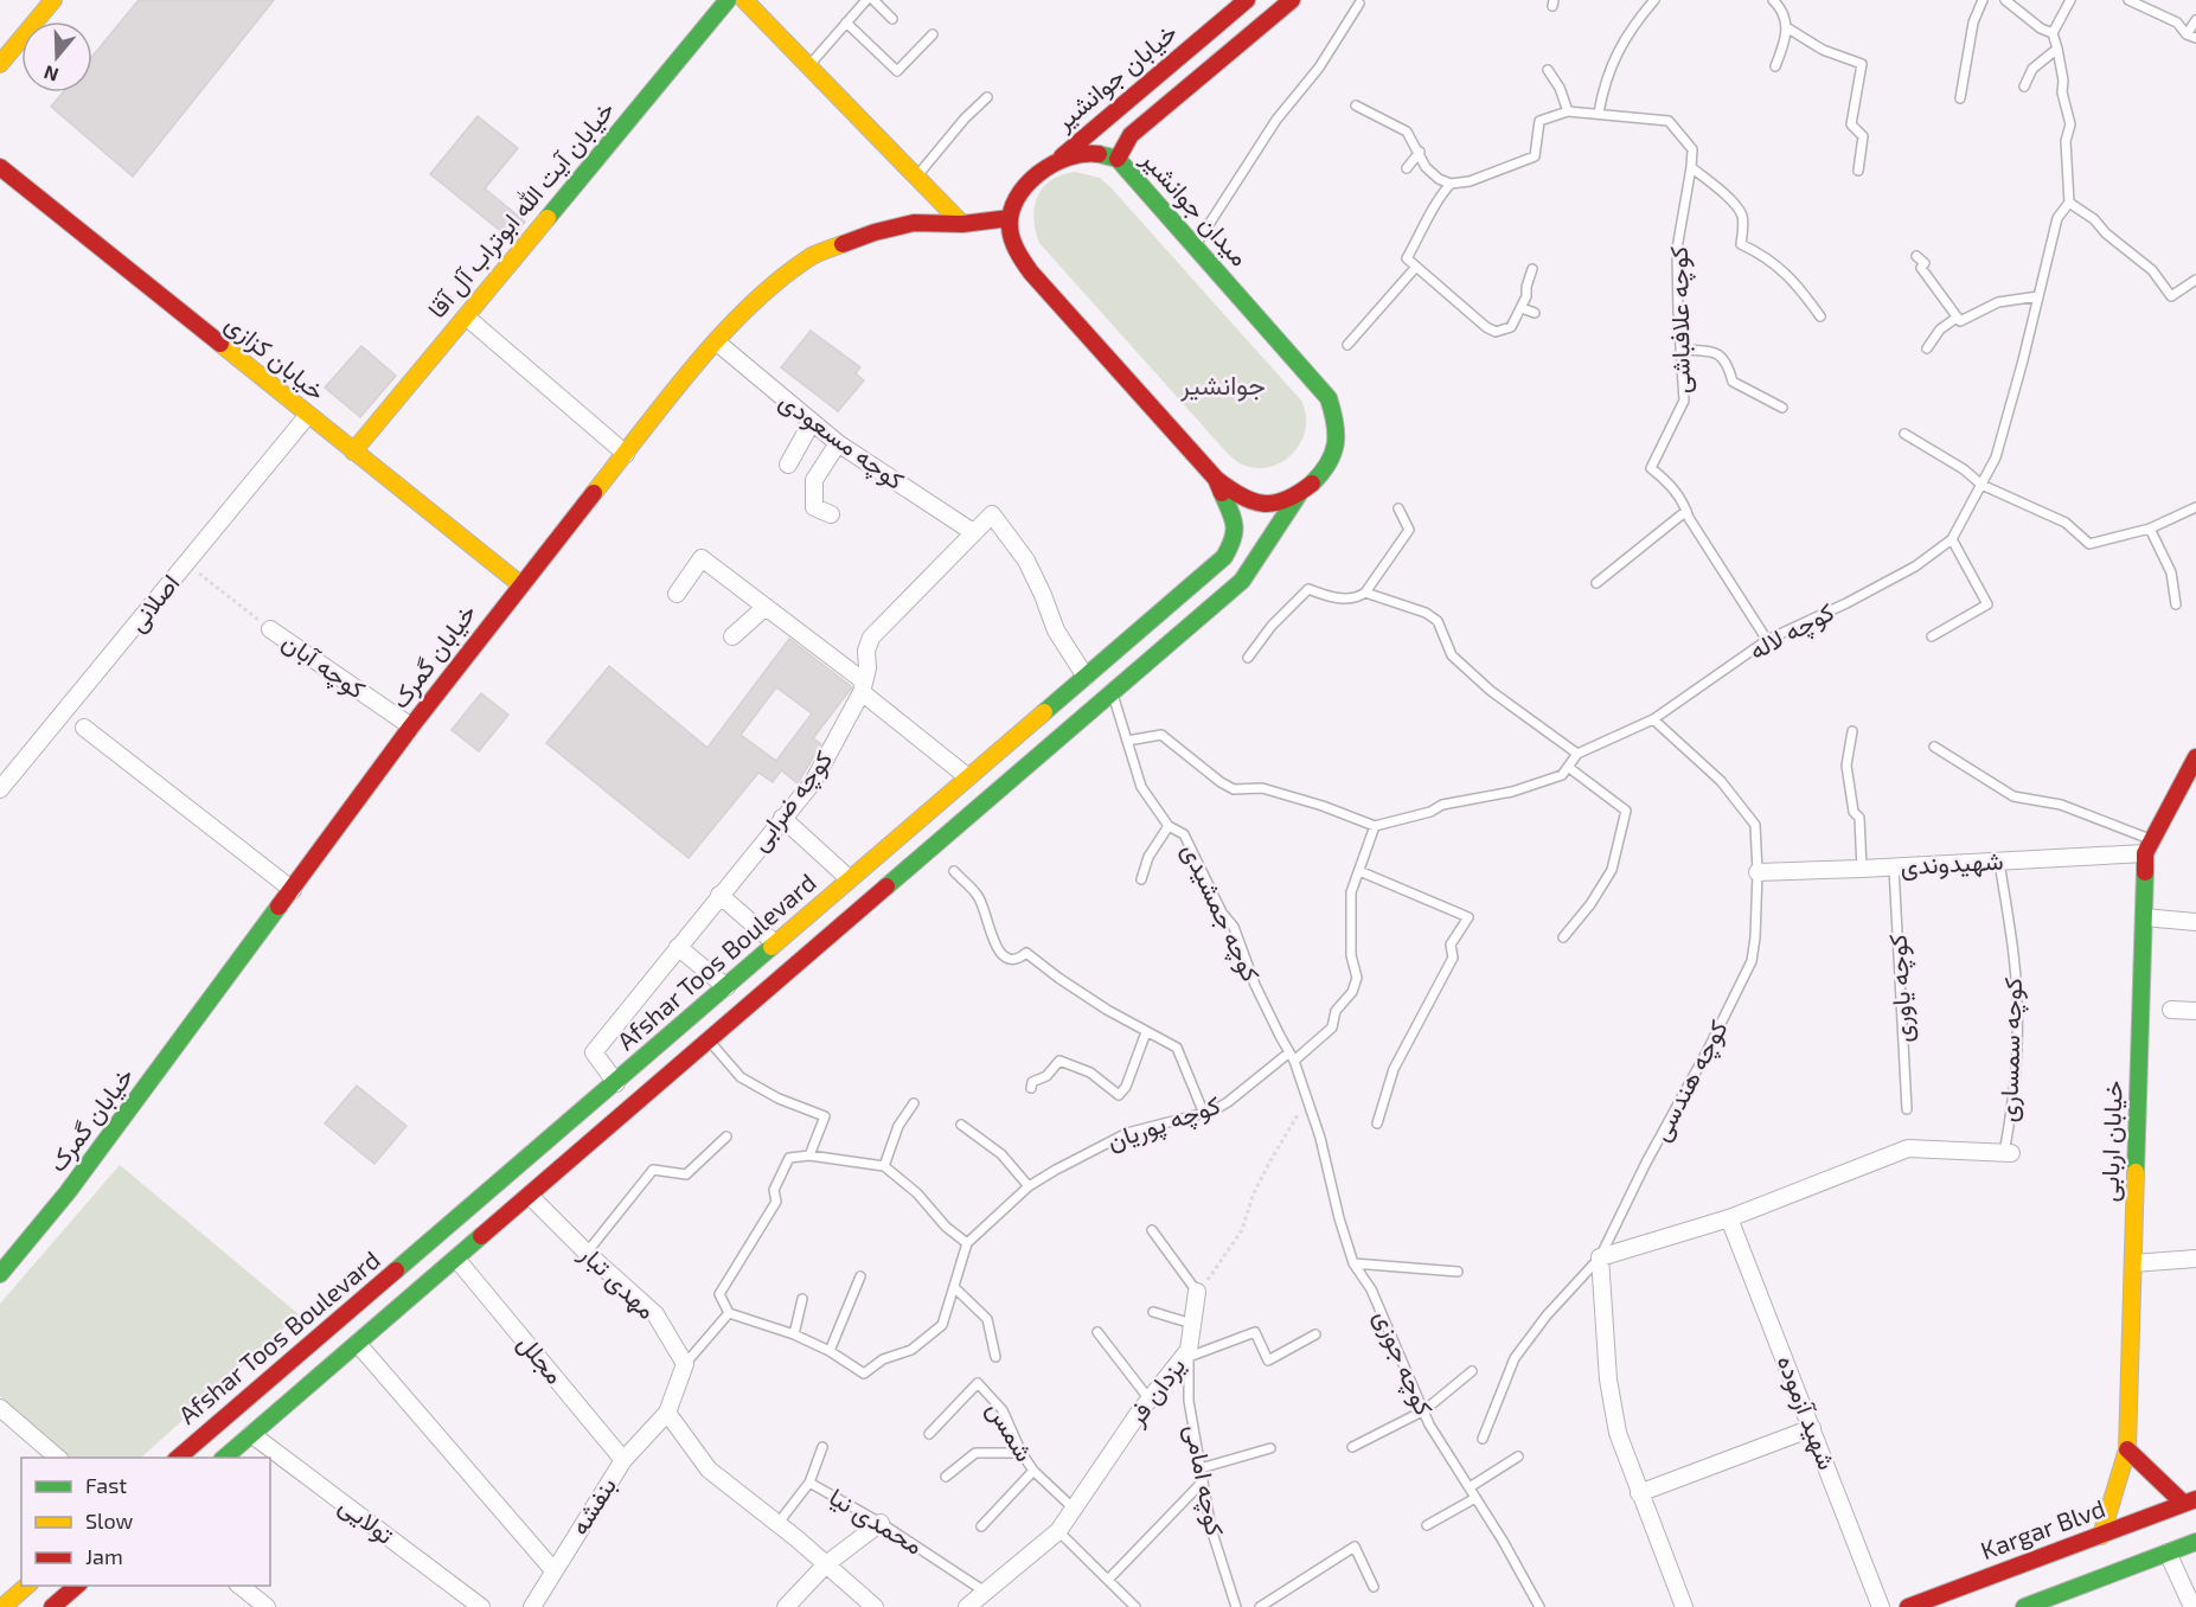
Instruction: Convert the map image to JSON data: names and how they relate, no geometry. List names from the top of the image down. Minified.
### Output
{"streets":{"main road":["خیابان جوانشیر","میدان جوانشیر","خیابان آیت الله ابوتراب آل آقا","خیابان کزازی","خیابان گمرک","Afshar Toos Boulevard","خیابان اربابی","Kargar Blvd"],"street":["کوچه مسعودی","اصلانی","کوچه آبان","کوچه ضرابی","شهیدوندی","مهدی تبار","مجلل","یزدان فر","شهید آزموده","بنفشه","تولایی"],"lane":["کوچه علافباشی","کوچه لاله","کوچه جمشیدی","کوچه یاوری","کوچه سمساری","کوچه هندسی","کوچه پوریان","کوچه جوزی","شمس","کوچه امامی","محمدی نیا"]},"crossings":[["خیابان جوانشیر","میدان جوانشیر"],["میدان جوانشیر","خیابان گمرک"],["میدان جوانشیر","Afshar Toos Boulevard"],["خیابان آیت الله ابوتراب آل آقا","خیابان کزازی"],["کوچه علافباشی","کوچه لاله"],["خیابان کزازی","اصلانی"],["خیابان کزازی","خیابان گمرک"],["کوچه مسعودی","خیابان گمرک"],["کوچه مسعودی","کوچه ضرابی"],["کوچه لاله","کوچه هندسی"],["خیابان گمرک","کوچه آبان"],["کوچه ضرابی","Afshar Toos Boulevard"],["شهیدوندی","کوچه یاوری"],["شهیدوندی","کوچه سمساری"],["شهیدوندی","کوچه هندسی"],["شهیدوندی","خیابان اربابی"],["کوچه جمشیدی","کوچه پوریان"],["کوچه جمشیدی","کوچه جوزی"],["خیابان اربابی","Kargar Blvd"],["مجلل","بنفشه"],["یزدان فر","شمس"],["یزدان فر","کوچه امامی"],["یزدان فر","محمدی نیا"]],"districts":["جوانشیر"],"legend":["Fast","Slow","Jam"],"north":"bottom"}
